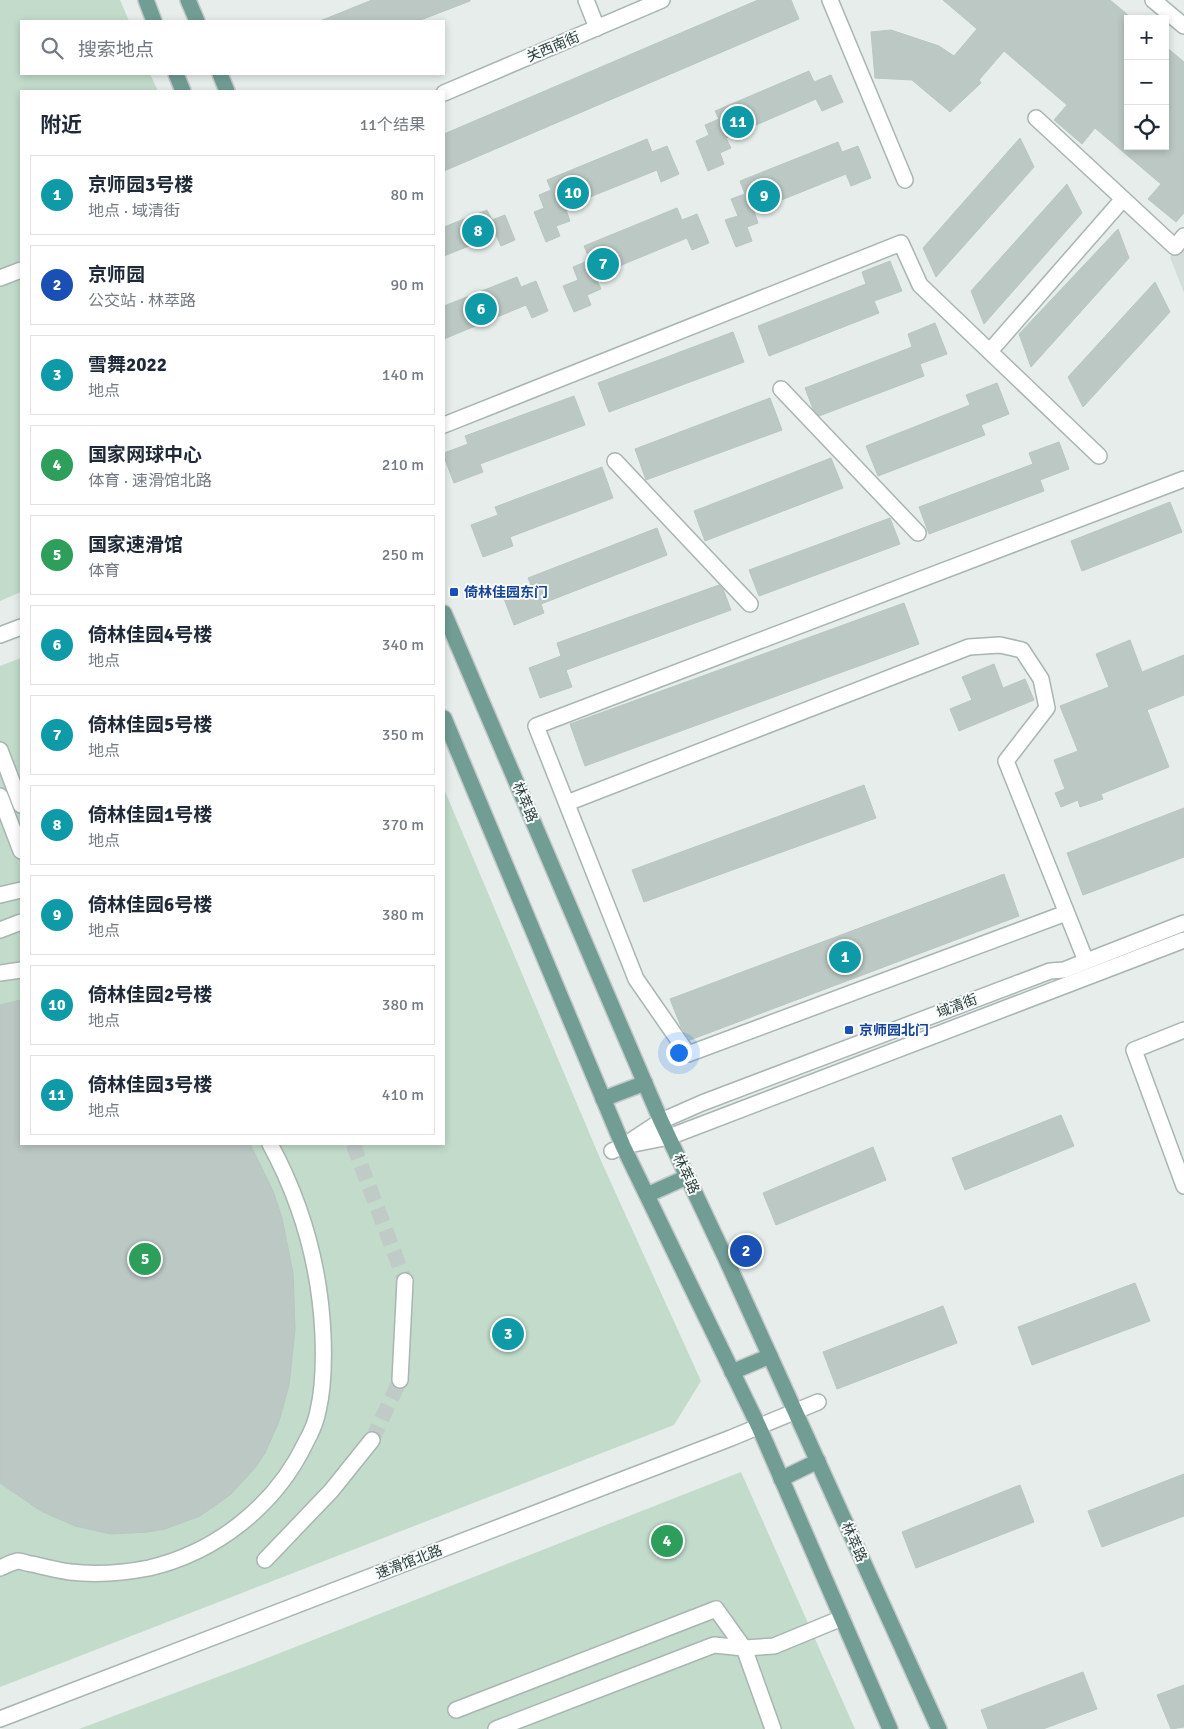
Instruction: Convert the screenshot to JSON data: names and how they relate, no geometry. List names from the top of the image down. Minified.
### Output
{"streets":{"main road":["林萃路"],"street":["关西南街","域清街","速滑馆北路"]},"crossings":[["林萃路","域清街"],["林萃路","速滑馆北路"]],"places":{"transit":["倚林佳园东门","京师园北门"]},"page":{"map_buttons":["+","−"],"search":"搜索地点","heading":["附近","11个结果"],"pins":["11","10","9","8","7","6","1","2","5","3","4"],"list":[{"mark":"1","name":"京师园3号楼","note":"地点 · 域清街","value":"80 m"},{"mark":"2","name":"京师园","note":"公交站 · 林萃路","value":"90 m"},{"mark":"3","name":"雪舞2022","note":"地点","value":"140 m"},{"mark":"4","name":"国家网球中心","note":"体育 · 速滑馆北路","value":"210 m"},{"mark":"5","name":"国家速滑馆","note":"体育","value":"250 m"},{"mark":"6","name":"倚林佳园4号楼","note":"地点","value":"340 m"},{"mark":"7","name":"倚林佳园5号楼","note":"地点","value":"350 m"},{"mark":"8","name":"倚林佳园1号楼","note":"地点","value":"370 m"},{"mark":"9","name":"倚林佳园6号楼","note":"地点","value":"380 m"},{"mark":"10","name":"倚林佳园2号楼","note":"地点","value":"380 m"},{"mark":"11","name":"倚林佳园3号楼","note":"地点","value":"410 m"}]}}
